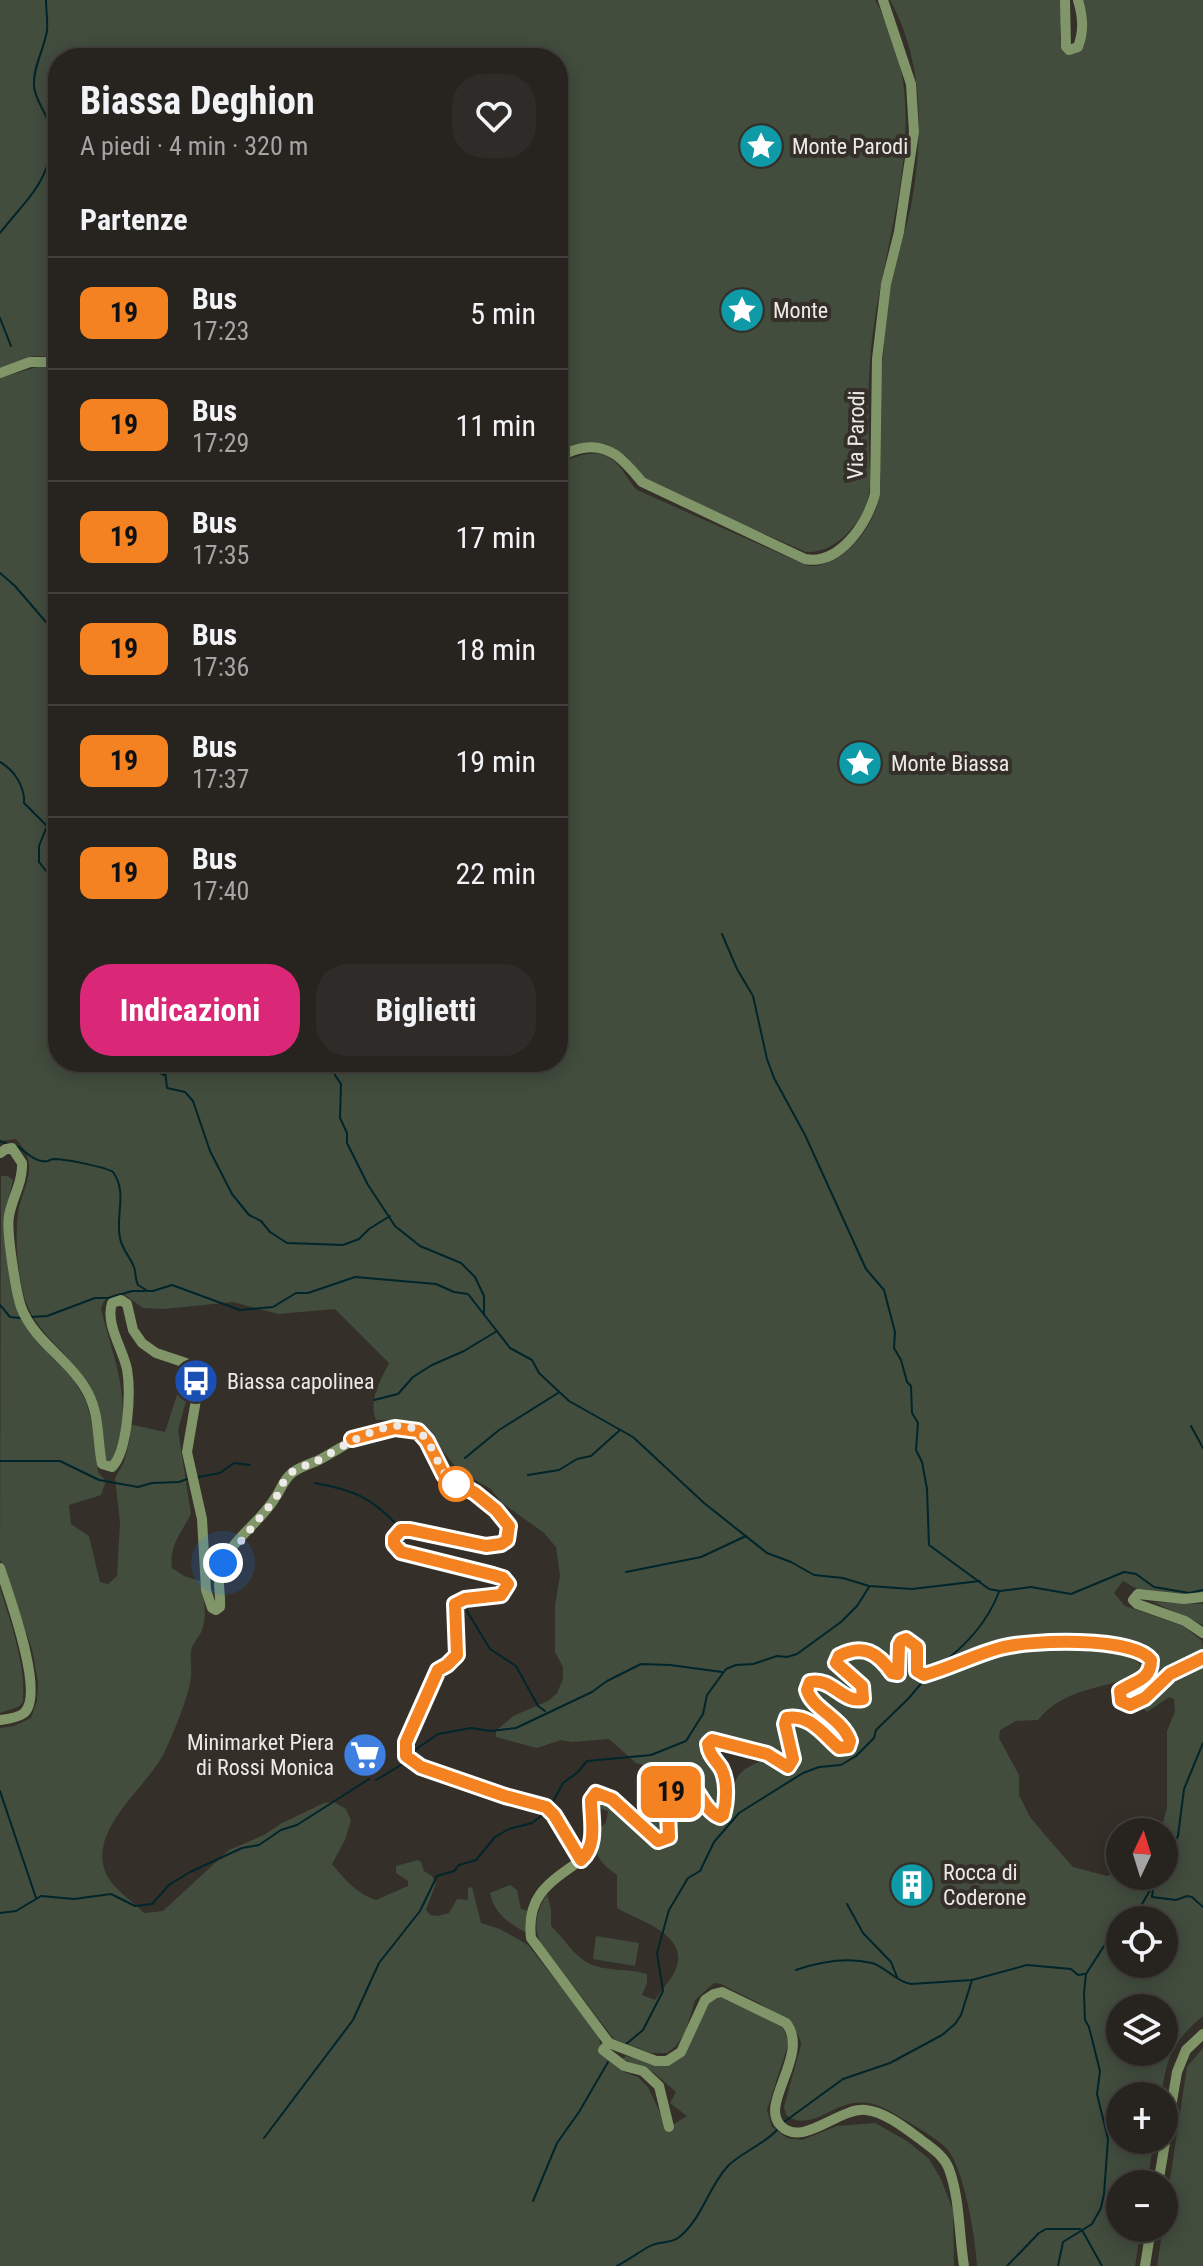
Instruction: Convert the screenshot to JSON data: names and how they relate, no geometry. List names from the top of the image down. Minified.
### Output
{"streets":{"street":["Via Parodi"]},"places":{"place":["Monte Parodi","Monte","Monte Biassa"],"bus stop":["Biassa capolinea"],"supermarket":["Minimarket Piera di Rossi Monica"],"building":["Rocca di Coderone"]},"lines":["bus line 19"],"north":"top","page":{"on_map":"19","heading":[["Biassa Deghion","A piedi · 4 min · 320 m"],"Partenze"],"list":[{"mark":"19","name":"Bus","note":"17:23","value":"5 min"},{"mark":"19","name":"Bus","note":"17:29","value":"11 min"},{"mark":"19","name":"Bus","note":"17:35","value":"17 min"},{"mark":"19","name":"Bus","note":"17:36","value":"18 min"},{"mark":"19","name":"Bus","note":"17:37","value":"19 min"},{"mark":"19","name":"Bus","note":"17:40","value":"22 min"}],"buttons":["Indicazioni","Biglietti"],"map_buttons":["+","−"]}}
